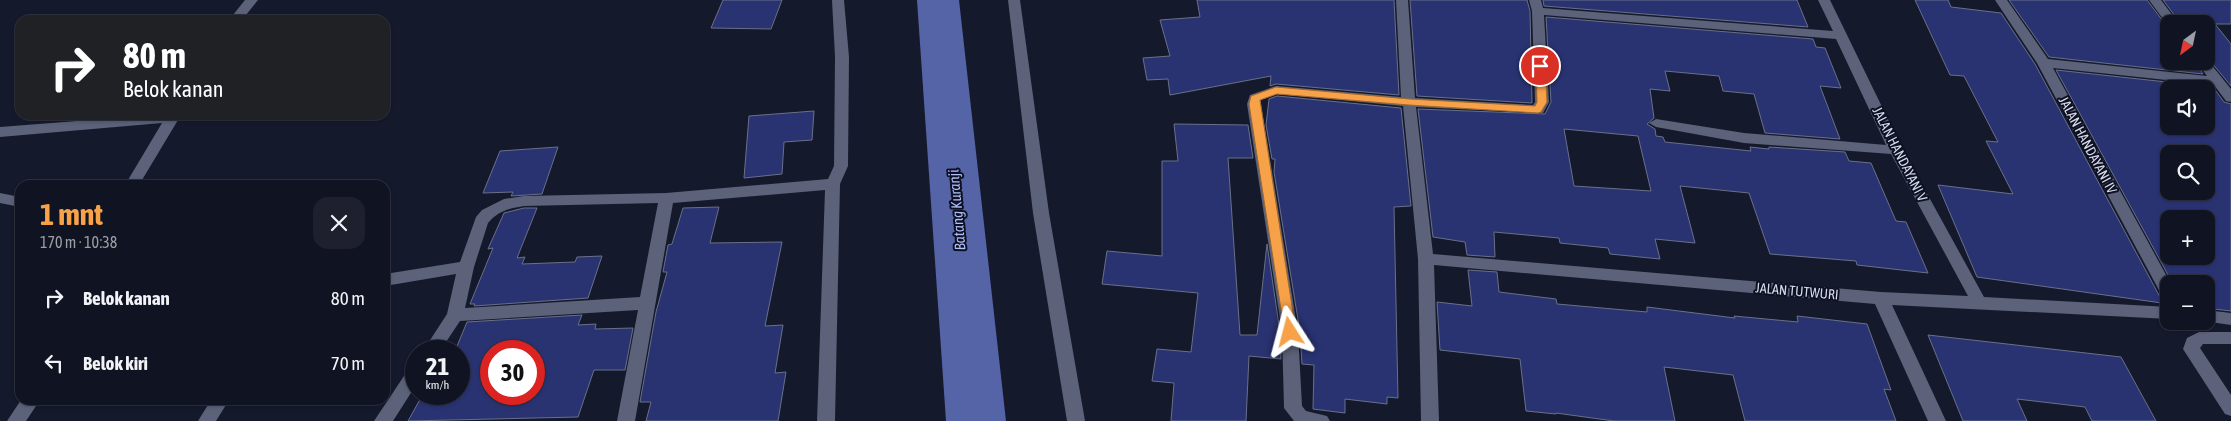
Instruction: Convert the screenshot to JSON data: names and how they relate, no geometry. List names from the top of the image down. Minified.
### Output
{"streets":{"street":["JALAN HANDAYANI IV","JALAN HANDAYANI V","JALAN TUTWURI"]},"crossings":[["JALAN HANDAYANI V","JALAN TUTWURI"]],"water":["Batang Kuranji"],"north":"bottom left","page":{"map_buttons":["+","−"],"turn":["80 m","Belok kanan"],"heading":["1 mnt","170 m · 10:38"],"list":[{"name":"Belok kanan","value":"80 m"},{"name":"Belok kiri","value":"70 m"}],"speed":"21 km/h","limit":"30"}}
